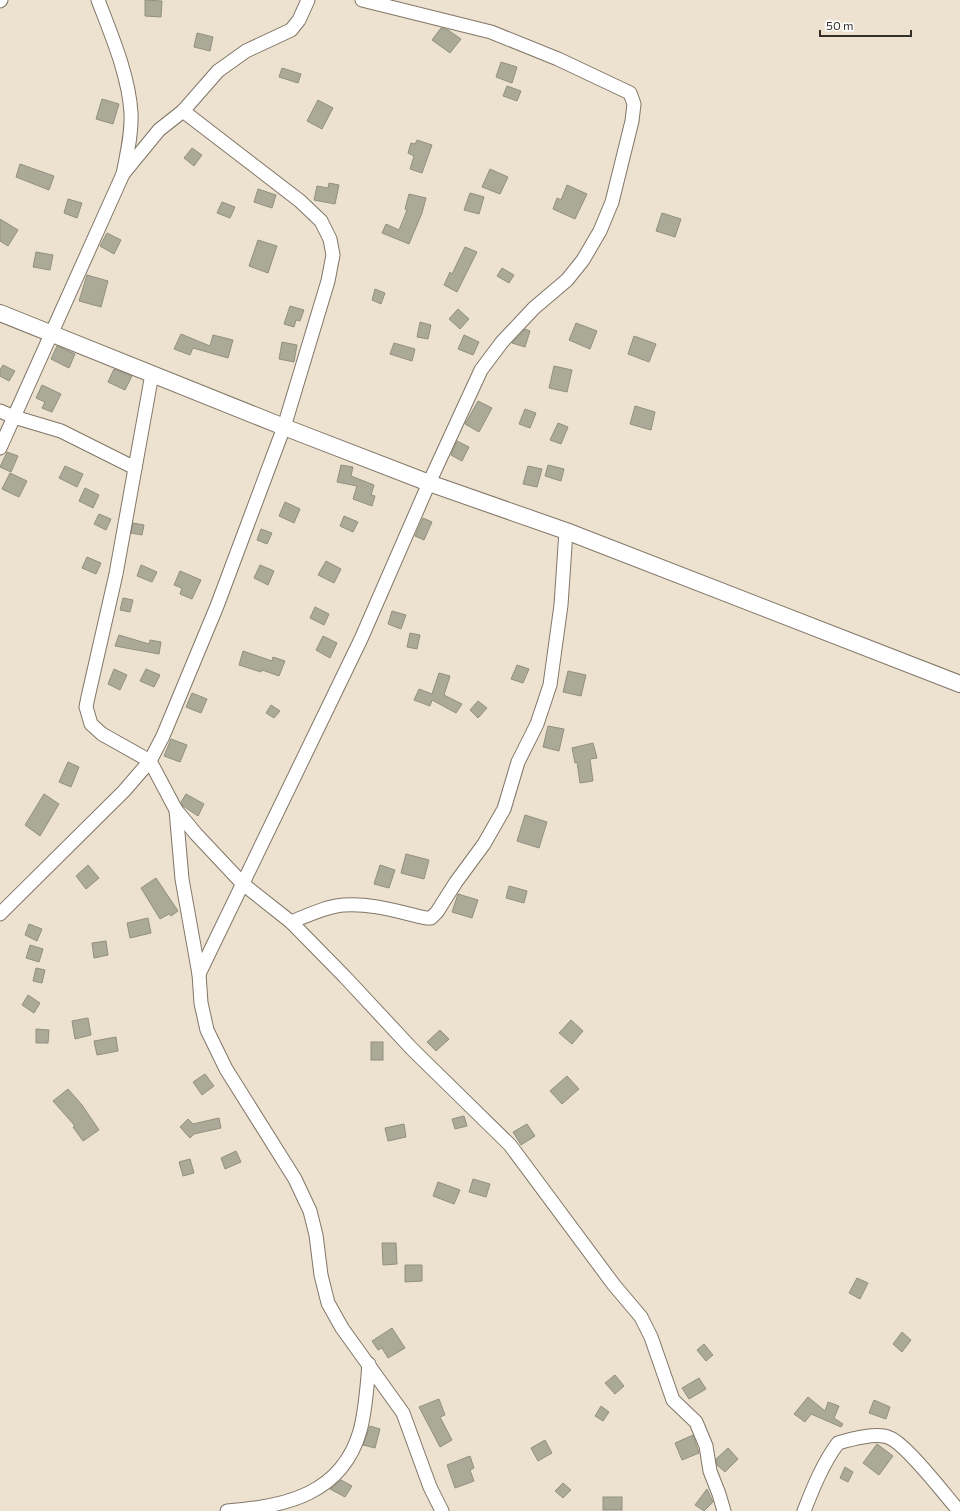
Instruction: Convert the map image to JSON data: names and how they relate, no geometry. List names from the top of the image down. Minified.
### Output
{"scale_bar":"50 m"}
